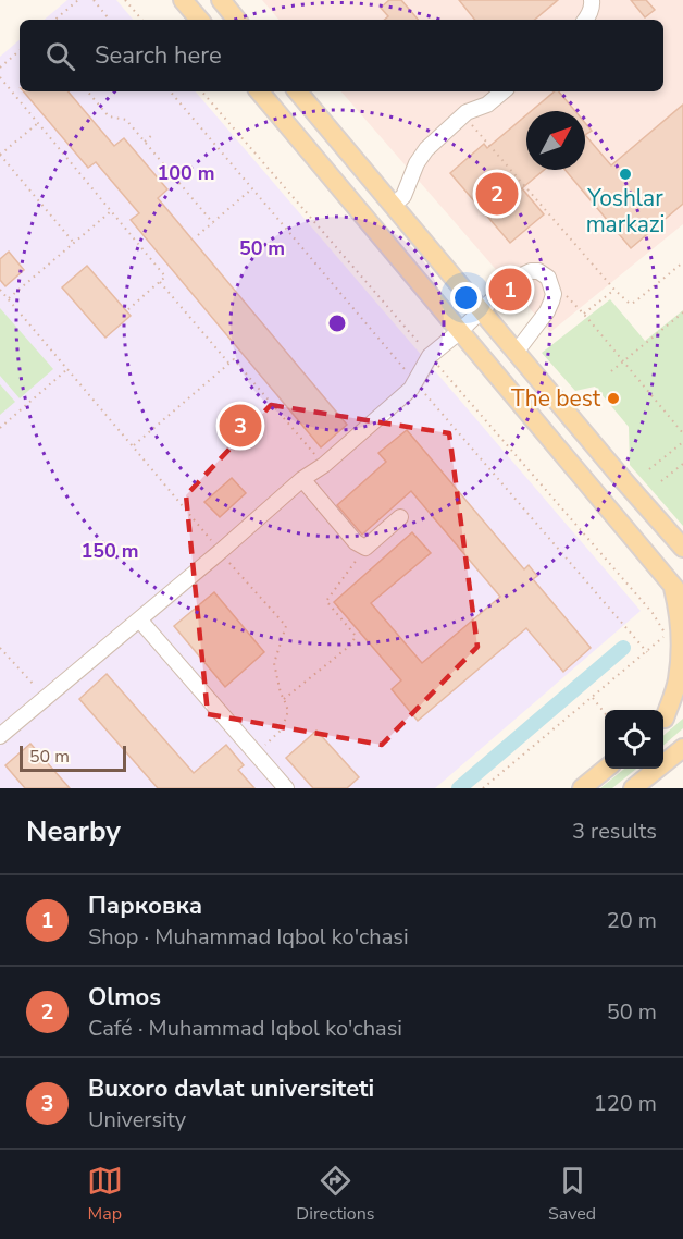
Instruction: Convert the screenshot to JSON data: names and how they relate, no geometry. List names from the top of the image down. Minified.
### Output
{"places":["Yoshlar markazi","The best"],"scale_bar":"50 m","north":"top right","page":{"search":"Search here","pins":["2","1","3"],"scale":"50 m","heading":["Nearby","3 results"],"list":[{"mark":"1","name":"Парковка","note":"Shop · Muhammad Iqbol ko'chasi","value":"20 m"},{"mark":"2","name":"Olmos","note":"Café · Muhammad Iqbol ko'chasi","value":"50 m"},{"mark":"3","name":"Buxoro davlat universiteti","note":"University","value":"120 m"}],"nav":["Map","Directions","Saved"]},"rings":["100 m","50 m","150 m"]}
